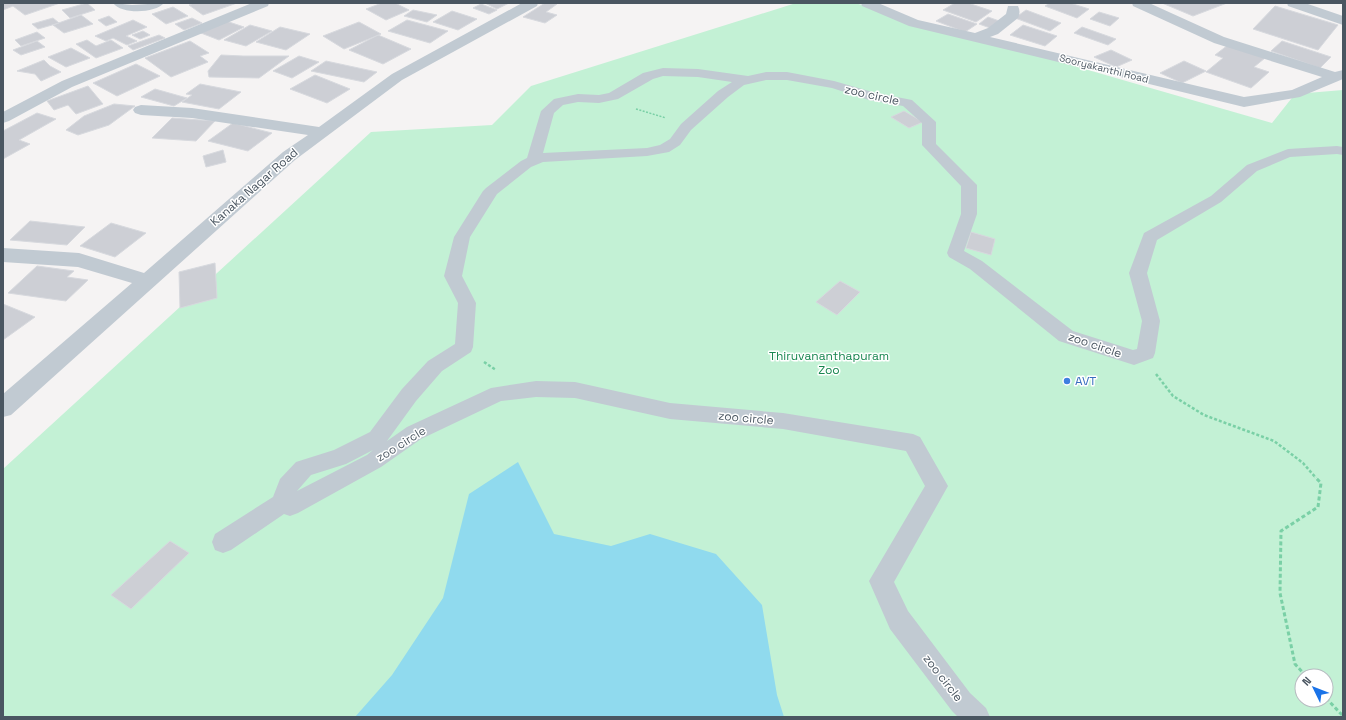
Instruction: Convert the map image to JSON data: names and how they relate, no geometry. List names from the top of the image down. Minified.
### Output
{"streets":{"street":["Sooryakanthi Road","Kanaka Nagar Road"],"lane":["zoo circle"]},"parks":["Thiruvananthapuram Zoo"],"places":["AVT"],"north":"top left"}
